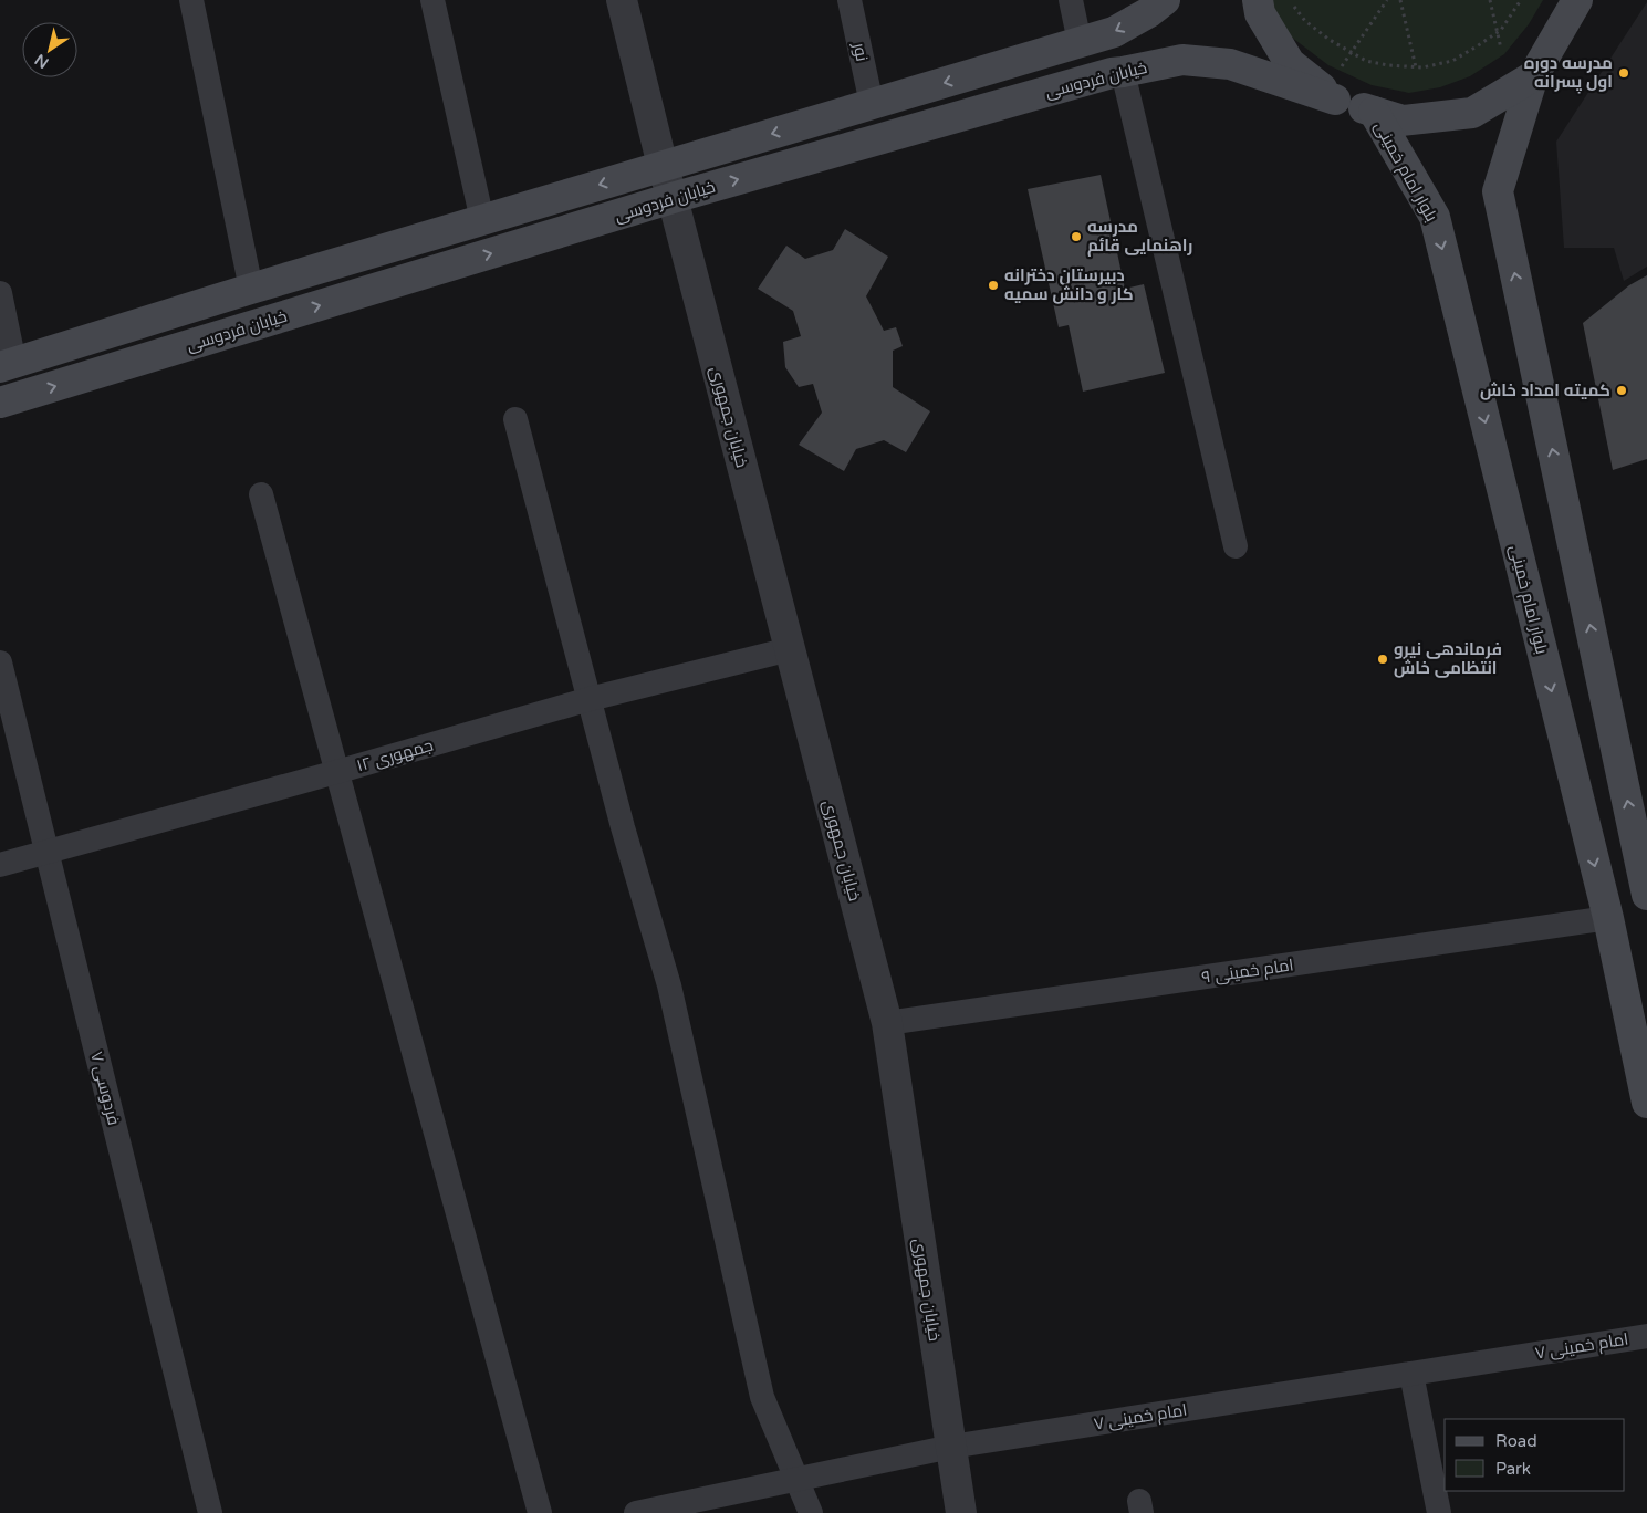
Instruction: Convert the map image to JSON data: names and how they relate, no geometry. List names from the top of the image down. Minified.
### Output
{"streets":{"main road":["خیابان فردوسی","بلوار امام خمینی"],"street":["نور","خیابان جمهوری","جمهوری ۱۲","امام خمینی ۹","فردوسی ۷","امام خمینی ۷"]},"crossings":[["نور","خیابان فردوسی"],["خیابان فردوسی","بلوار امام خمینی"],["خیابان فردوسی","خیابان جمهوری"],["بلوار امام خمینی","امام خمینی ۹"],["خیابان جمهوری","جمهوری ۱۲"],["خیابان جمهوری","امام خمینی ۹"],["خیابان جمهوری","امام خمینی ۷"],["جمهوری ۱۲","فردوسی ۷"]],"places":["مدرسه دوره اول پسرانه","مدرسه راهنمایی قائم","دبیرستان دخترانه کار و دانش سمیه","کمیته امداد خاش","فرماندهی نیرو انتظامی خاش"],"legend":["Road","Park"],"north":"bottom left"}
